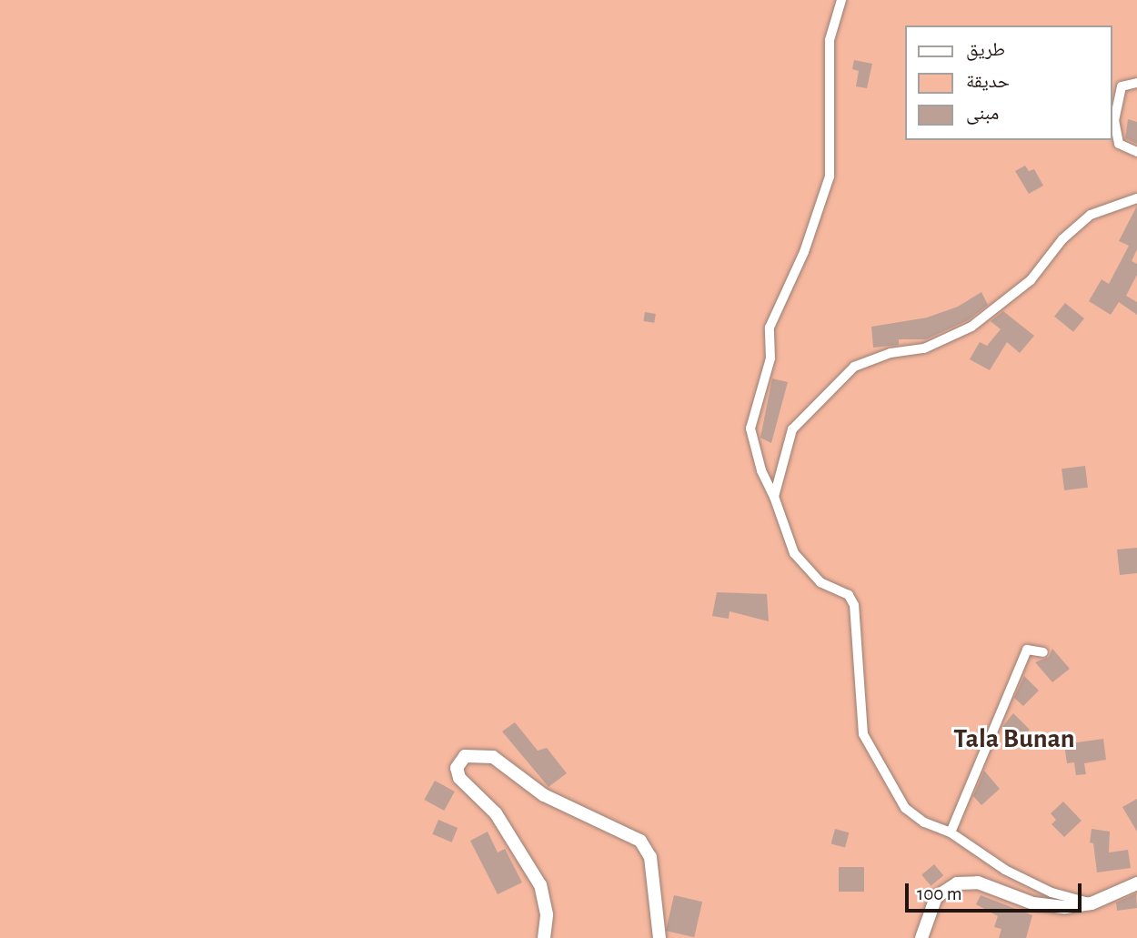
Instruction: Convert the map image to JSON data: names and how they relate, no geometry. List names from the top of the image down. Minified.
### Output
{"districts":["Tala Bunan"],"legend":["طريق","حديقة","مبنى"],"scale_bar":"100 m"}
